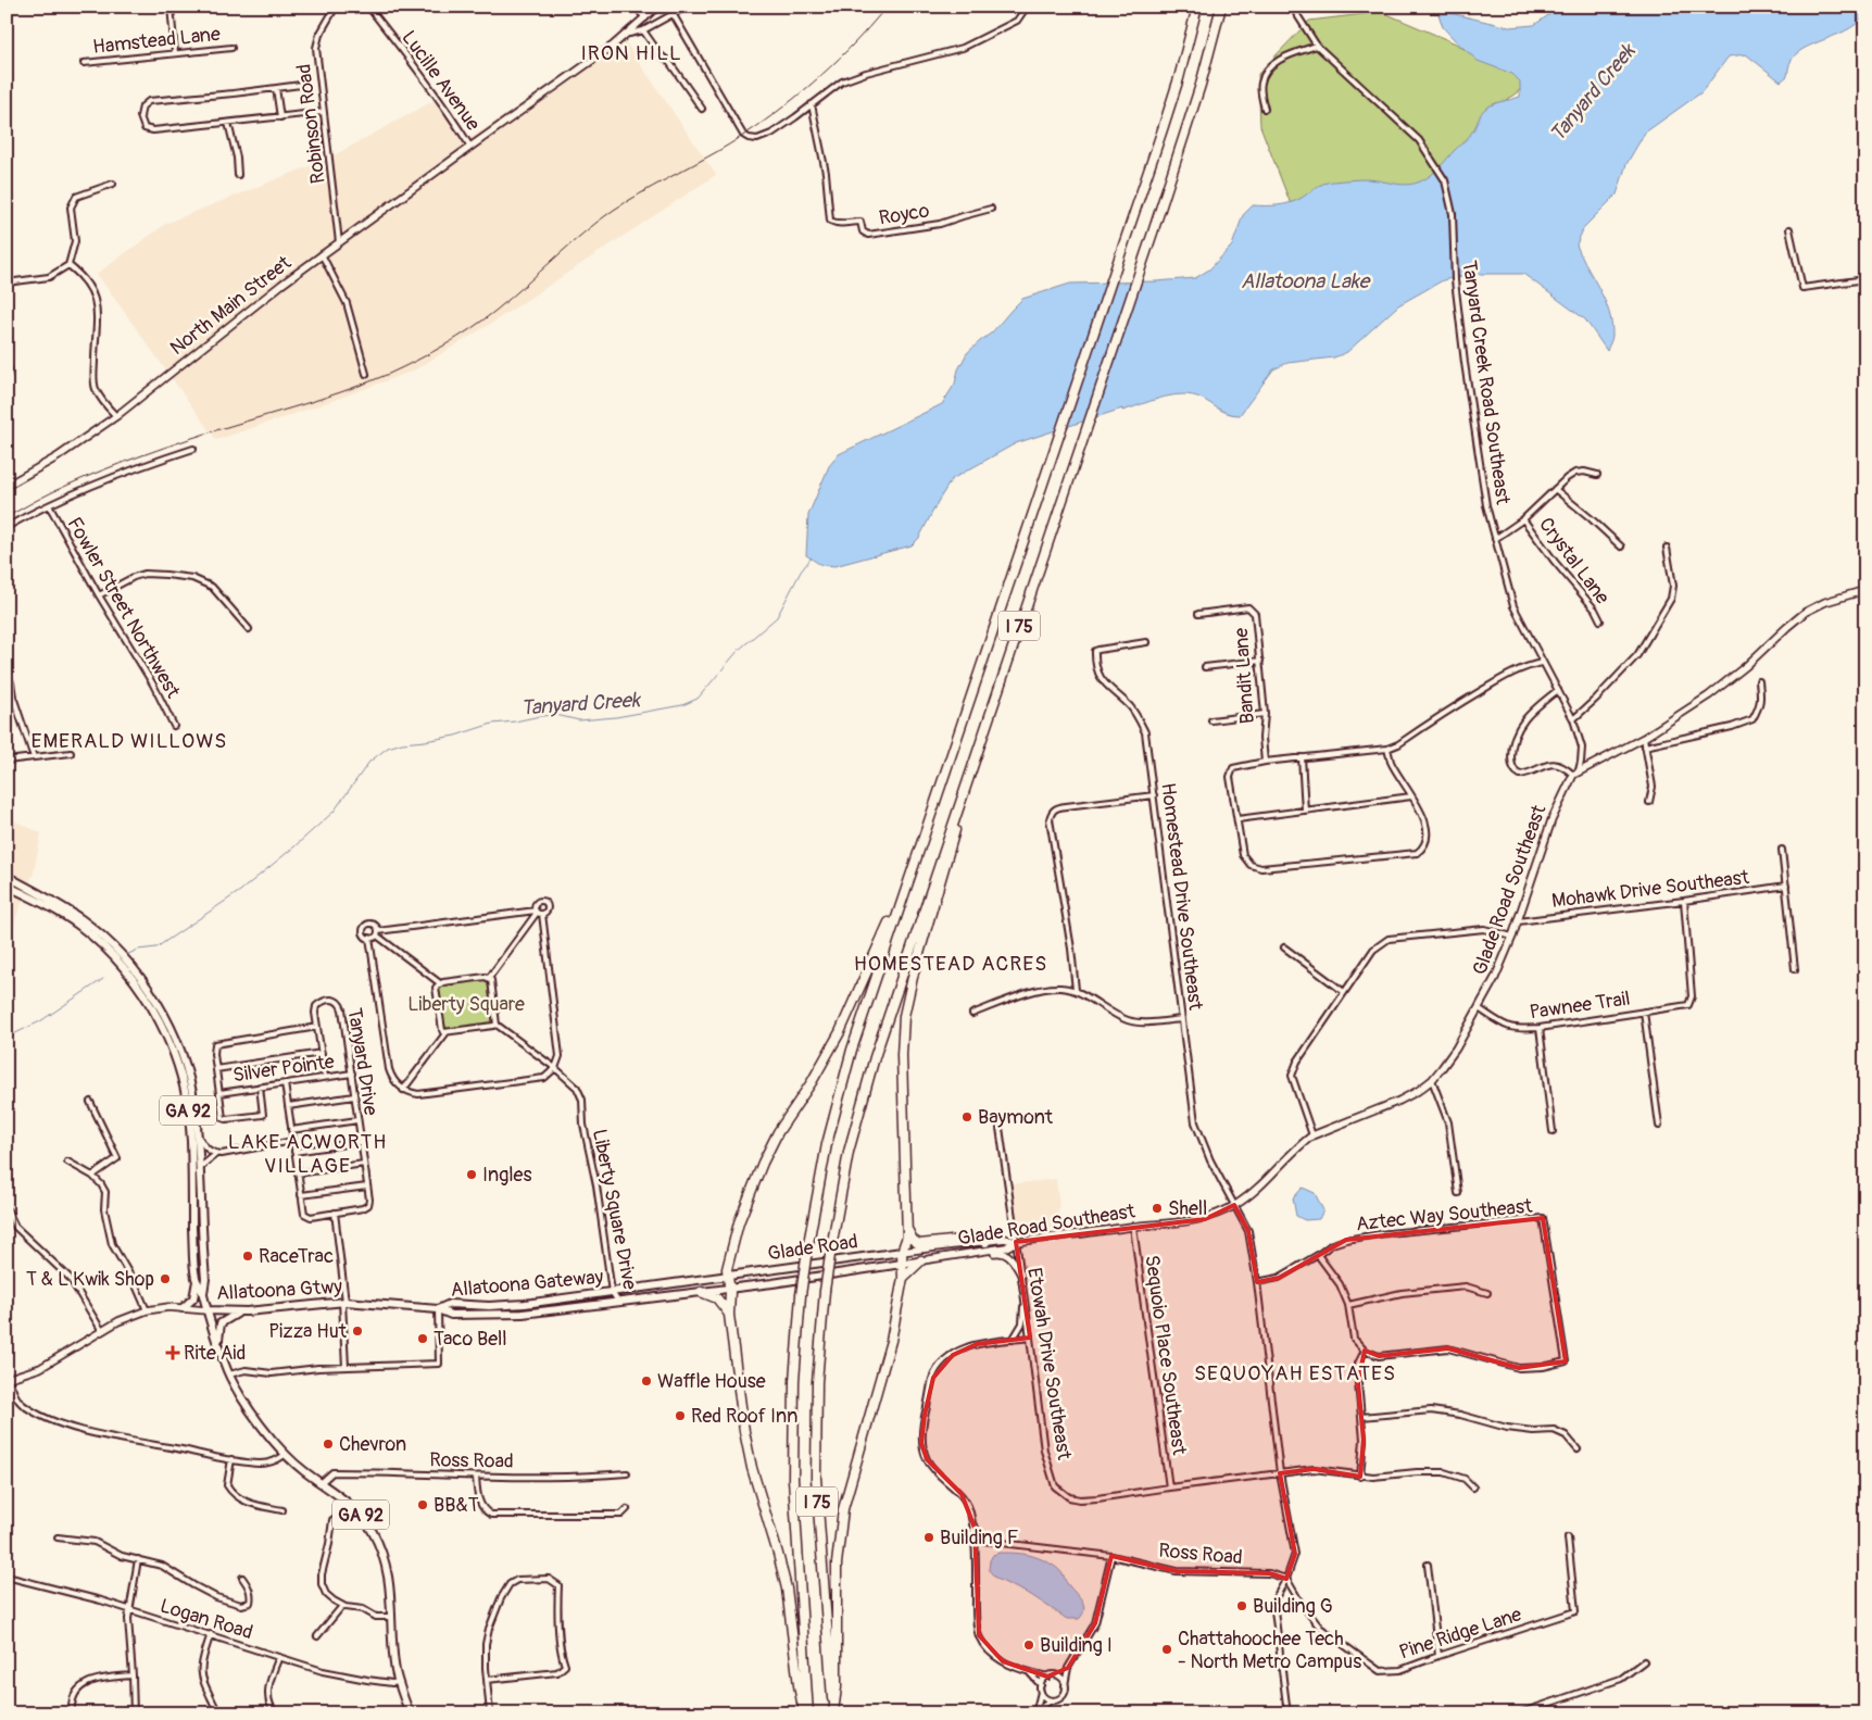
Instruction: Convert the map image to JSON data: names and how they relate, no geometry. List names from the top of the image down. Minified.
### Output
{"streets":{"highway":["I 75"],"main road":["Glade Road Southeast","GA 92","Glade Road","Allatoona Gateway","Allatoona Gtwy"],"street":["Hamstead Lane","Lucille Avenue","Robinson Road","Royco","North Main Street","Tanyard Creek Road Southeast","Crystal Lane","Fowler Street Northwest","Bandit Lane","Mohawk Drive Southeast","Homestead Drive Southeast","Pawnee Trail","Tanyard Drive","Silver Pointe","Liberty Square Drive","Aztec Way Southeast","Sequoio Place Southeast","Etowah Drive Southeast","Ross Road","Logan Road","Pine Ridge Lane"]},"crossings":[["Lucille Avenue","North Main Street"],["Robinson Road","North Main Street"],["Tanyard Creek Road Southeast","Glade Road Southeast"],["Mohawk Drive Southeast","Glade Road Southeast"],["Mohawk Drive Southeast","Pawnee Trail"],["Glade Road Southeast","Homestead Drive Southeast"],["Glade Road Southeast","Pawnee Trail"],["Glade Road Southeast","Glade Road"],["Glade Road Southeast","Sequoio Place Southeast"],["Glade Road Southeast","Etowah Drive Southeast"],["Homestead Drive Southeast","Aztec Way Southeast"],["Homestead Drive Southeast","Etowah Drive Southeast"],["Homestead Drive Southeast","Ross Road"],["Homestead Drive Southeast","Pine Ridge Lane"],["Tanyard Drive","Silver Pointe"],["GA 92","Allatoona Gtwy"],["GA 92","Ross Road"],["GA 92","Logan Road"],["Liberty Square Drive","Allatoona Gateway"],["Glade Road","Allatoona Gateway"],["Allatoona Gateway","Allatoona Gtwy"],["Sequoio Place Southeast","Etowah Drive Southeast"],["Ross Road","Pine Ridge Lane"]],"districts":["IRON HILL","EMERALD WILLOWS","HOMESTEAD ACRES","LAKE ACWORTH VILLAGE","SEQUOYAH ESTATES"],"water":["Tanyard Creek","Allatoona Lake"],"parks":["Liberty Square"],"places":{"other":["Baymont","Ingles","Shell","RaceTrac","T & L Kwik Shop","Pizza Hut","Taco Bell","Waffle House","Red Roof Inn","Chevron","BB&T","Building F","Building G","Building I","Chattahoochee Tech - North Metro Campus"],"health":["Rite Aid"]}}
